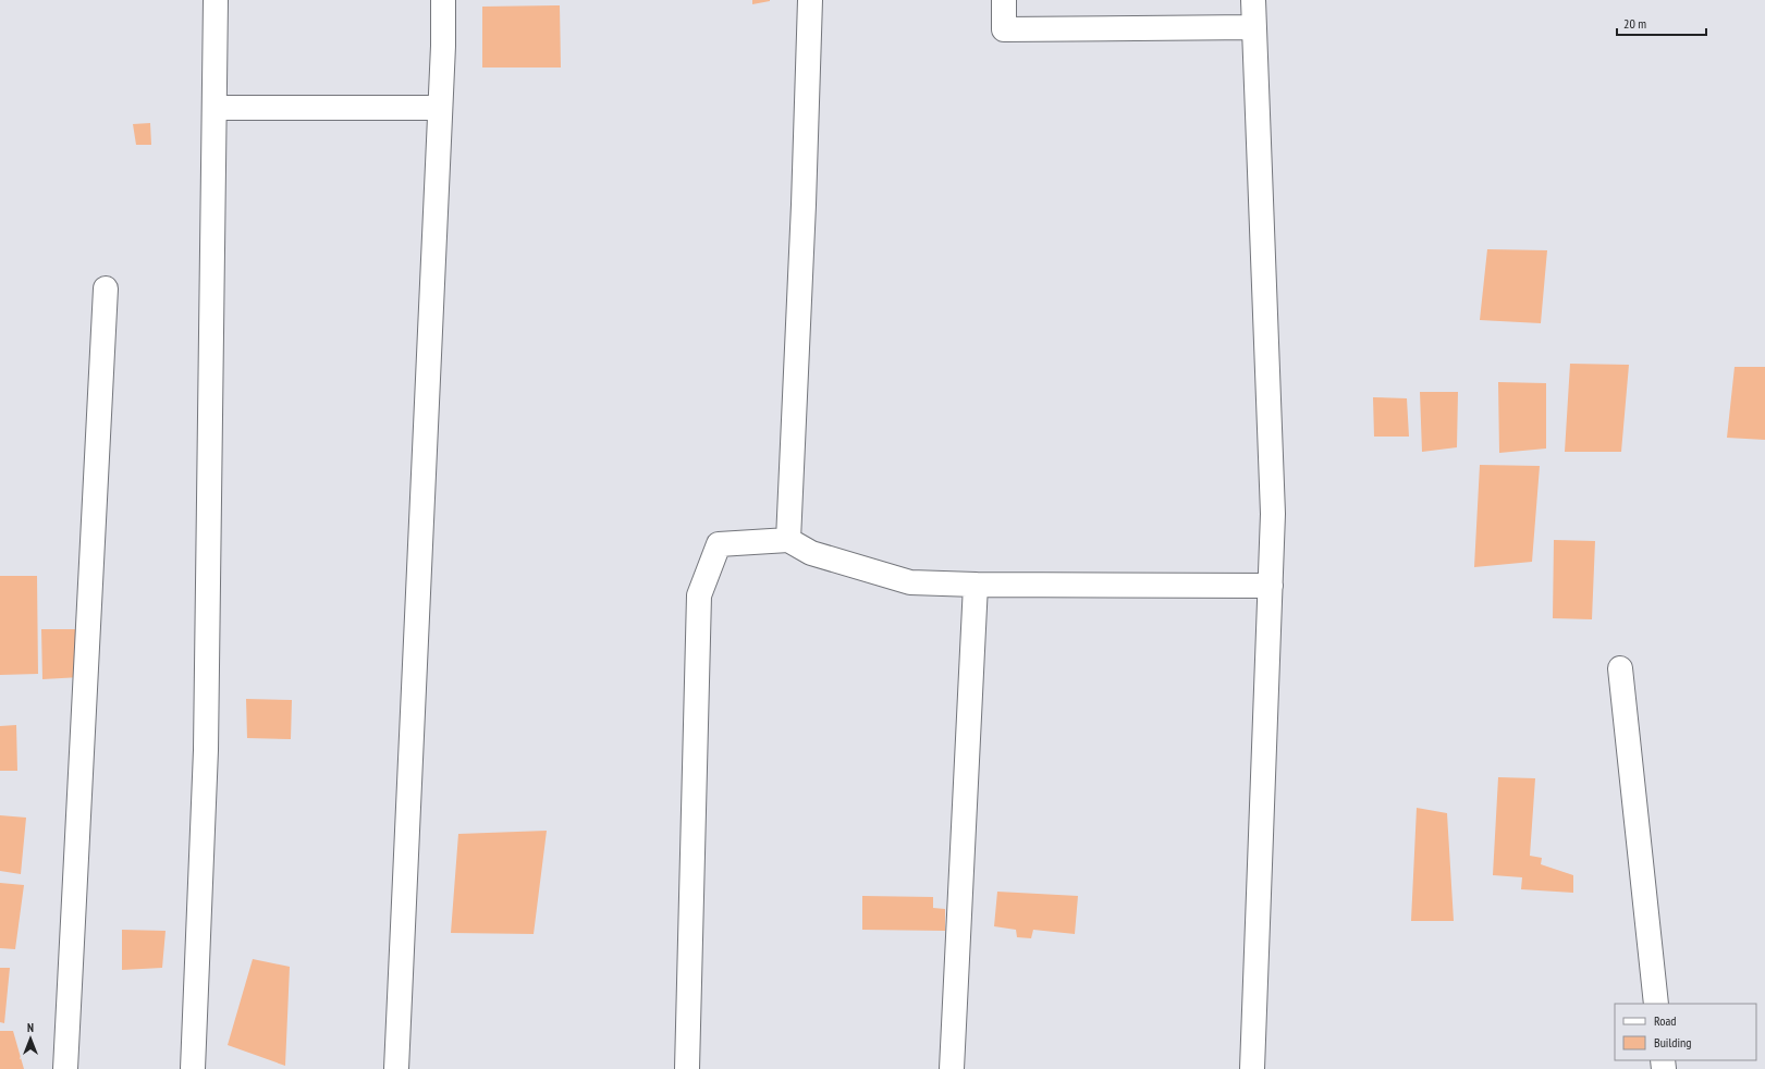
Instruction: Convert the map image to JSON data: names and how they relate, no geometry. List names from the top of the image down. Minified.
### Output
{"legend":["Road","Building"],"scale_bar":"20 m","north":"top"}
